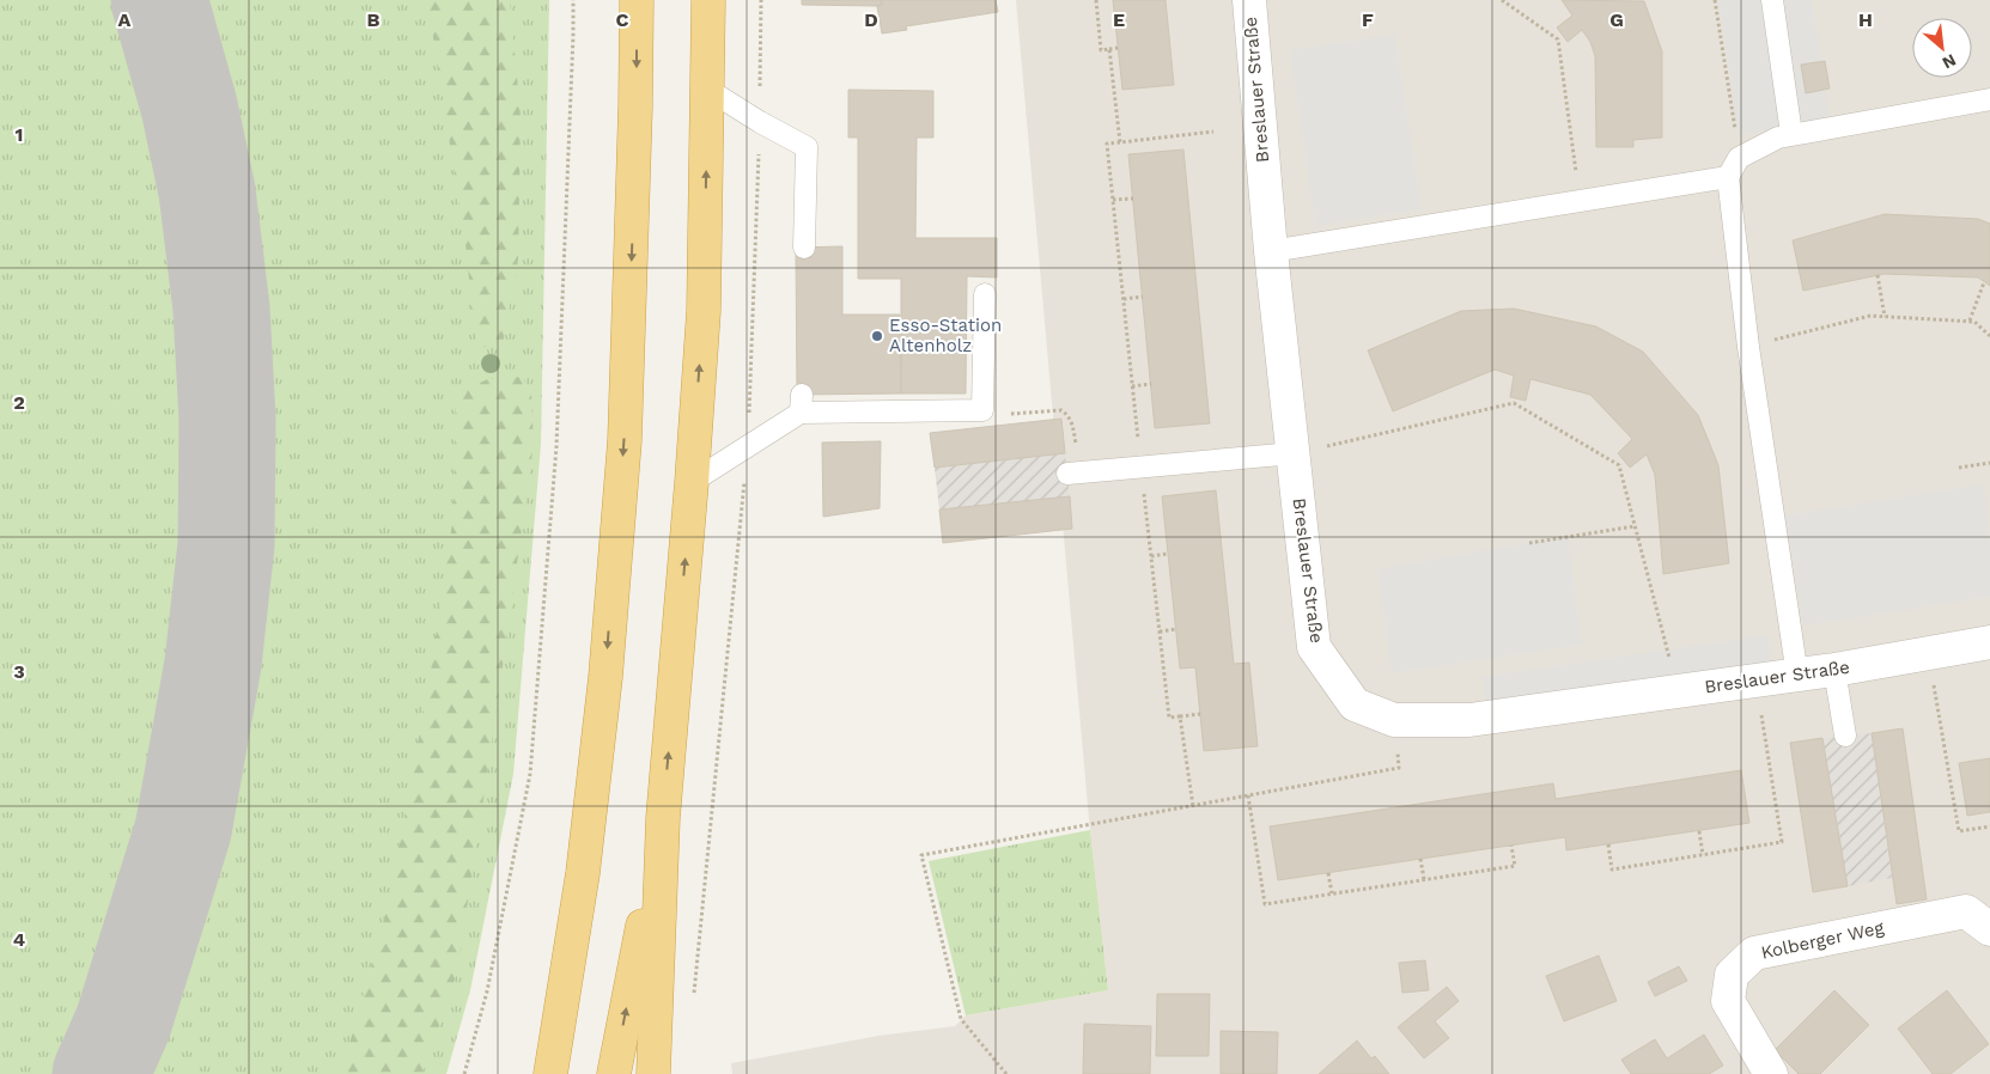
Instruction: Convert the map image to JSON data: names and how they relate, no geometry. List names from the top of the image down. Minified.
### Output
{"streets":{"street":["Breslauer Straße","Kolberger Weg"]},"places":["Esso-Station Altenholz"],"north":"bottom right","grid":{"columns":["A","B","C","D","E","F","G","H"],"rows":["1","2","3","4"]}}
